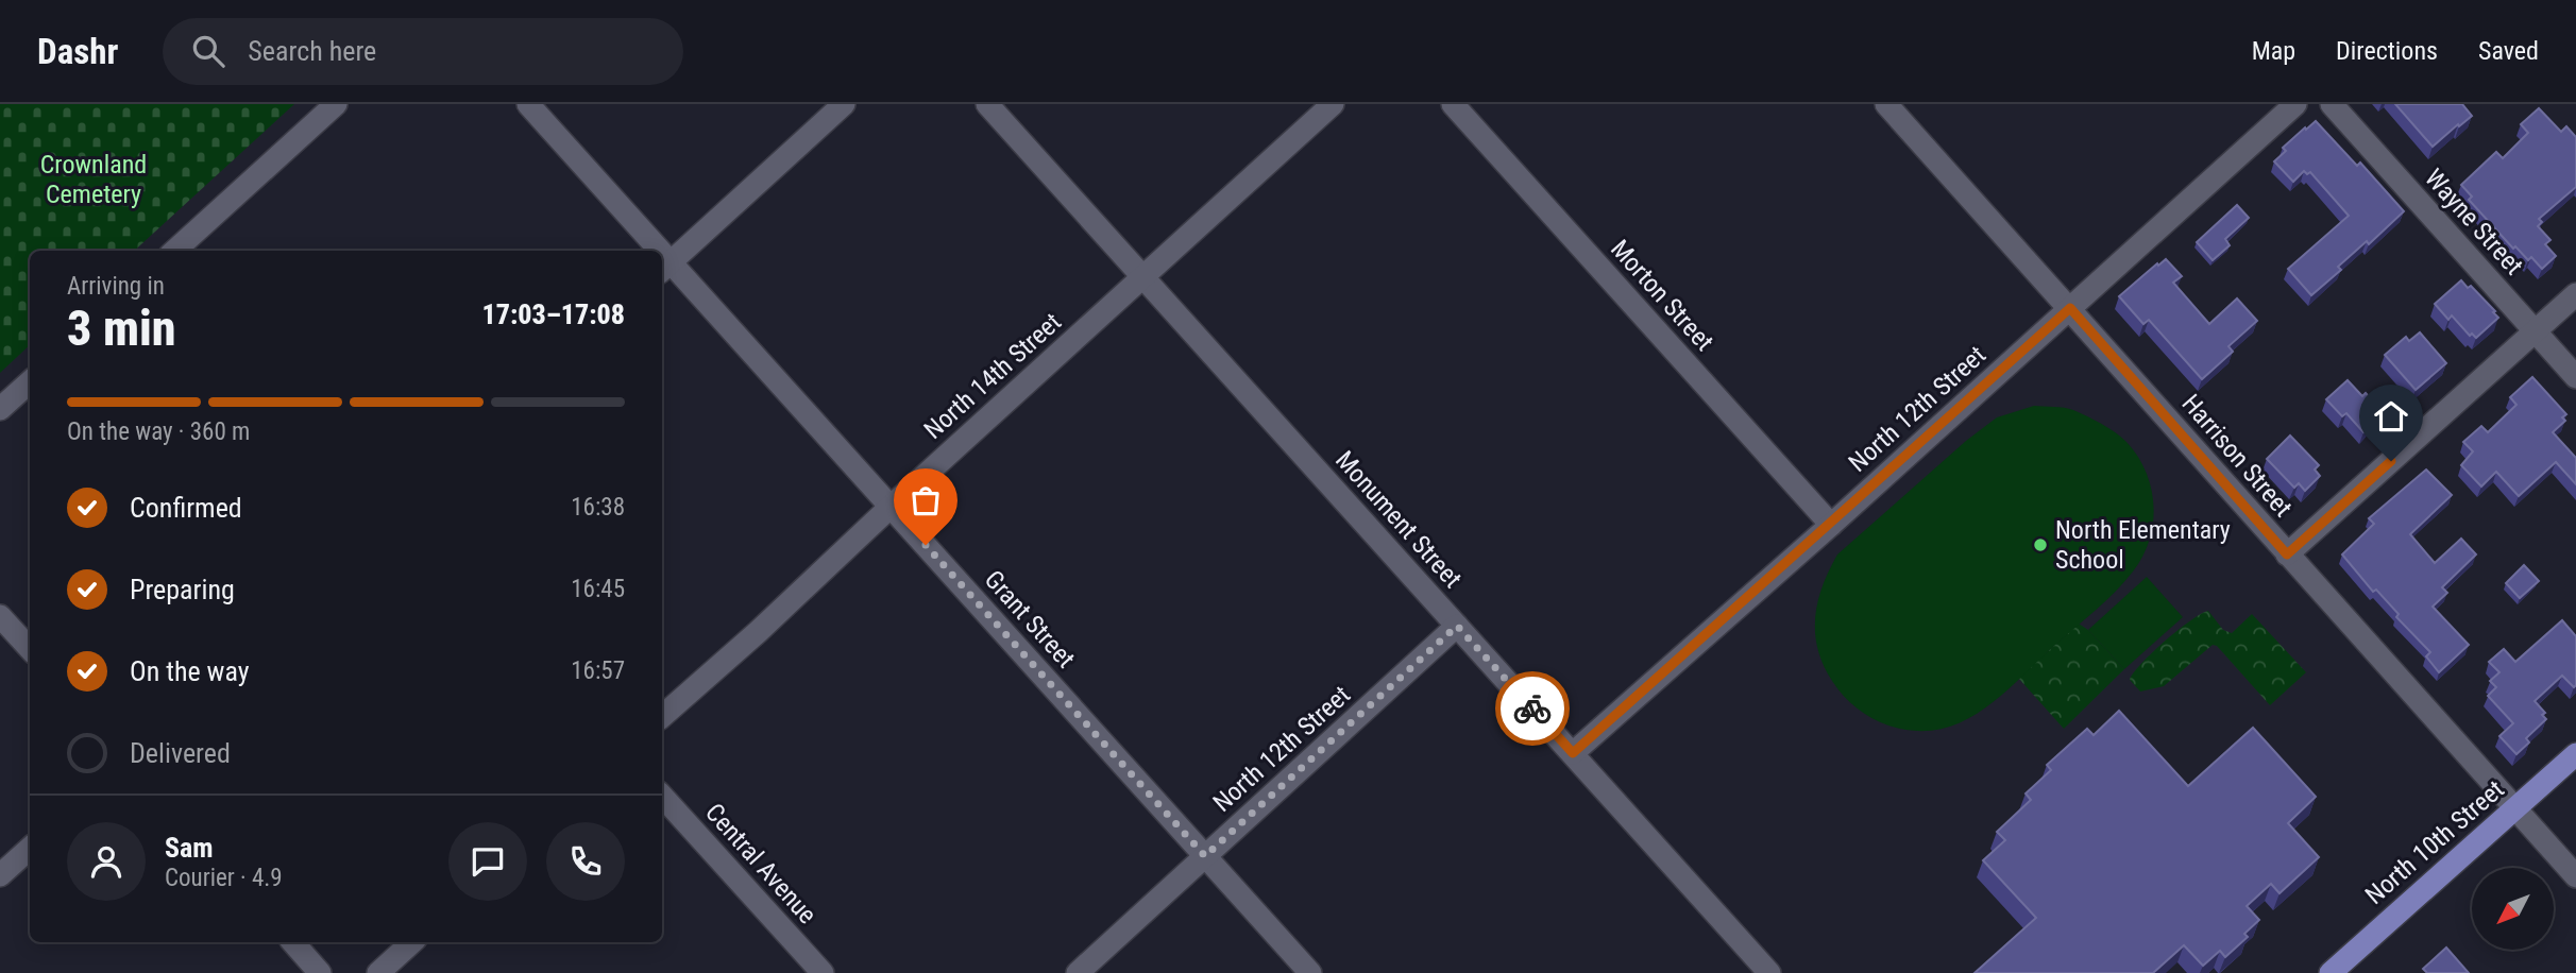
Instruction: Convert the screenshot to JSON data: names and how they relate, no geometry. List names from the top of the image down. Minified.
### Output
{"streets":{"main road":["North 10th Street"],"street":["Wayne Street","Morton Street","North 14th Street","North 12th Street","Harrison Street","Monument Street","Grant Street","Central Avenue"]},"crossings":[["Morton Street","North 12th Street"],["North 14th Street","Monument Street"],["North 14th Street","Grant Street"],["North 12th Street","Harrison Street"],["North 12th Street","Monument Street"],["North 12th Street","Grant Street"],["Harrison Street","North 10th Street"]],"parks":["Crownland Cemetery"],"places":["North Elementary School"],"north":"bottom left","page":{"header":"Dashr","search":"Search here","nav":["Map","Directions","Saved"],"heading":["3 min","Arriving in","17:03–17:08"],"panel":["Sam","Courier · 4.9"],"bar":"On the way · 360 m","list":[["Confirmed","16:38"],["Preparing","16:45"],["On the way","16:57"],"Delivered"]}}
